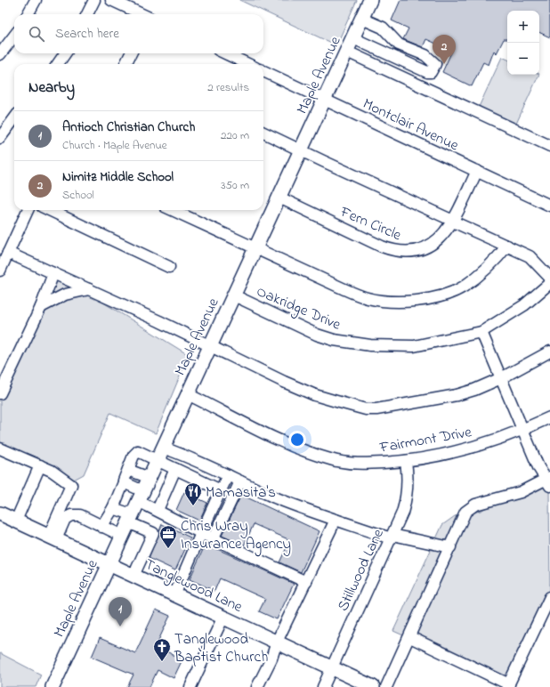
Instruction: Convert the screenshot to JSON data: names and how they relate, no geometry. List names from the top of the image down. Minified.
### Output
{"streets":{"main road":["Maple Avenue","Tanglewood Lane"],"street":["Montclair Avenue","Fern Circle","Oakridge Drive","Fairmont Drive","Stillwood Lane"]},"crossings":[["Maple Avenue","Montclair Avenue"],["Maple Avenue","Fern Circle"],["Maple Avenue","Oakridge Drive"],["Maple Avenue","Fairmont Drive"],["Maple Avenue","Tanglewood Lane"],["Montclair Avenue","Fern Circle"],["Fairmont Drive","Stillwood Lane"],["Stillwood Lane","Tanglewood Lane"]],"places":{"restaurant":["Mamasita's"],"office":["Chris Wray Insurance Agency"],"church":["Tanglewood Baptist Church"]},"page":{"map_buttons":["+","−"],"search":"Search here","pins":["2","1"],"heading":["Nearby","2 results"],"list":[{"mark":"1","name":"Antioch Christian Church","note":"Church · Maple Avenue","value":"220 m"},{"mark":"2","name":"Nimitz Middle School","note":"School","value":"350 m"}]}}
